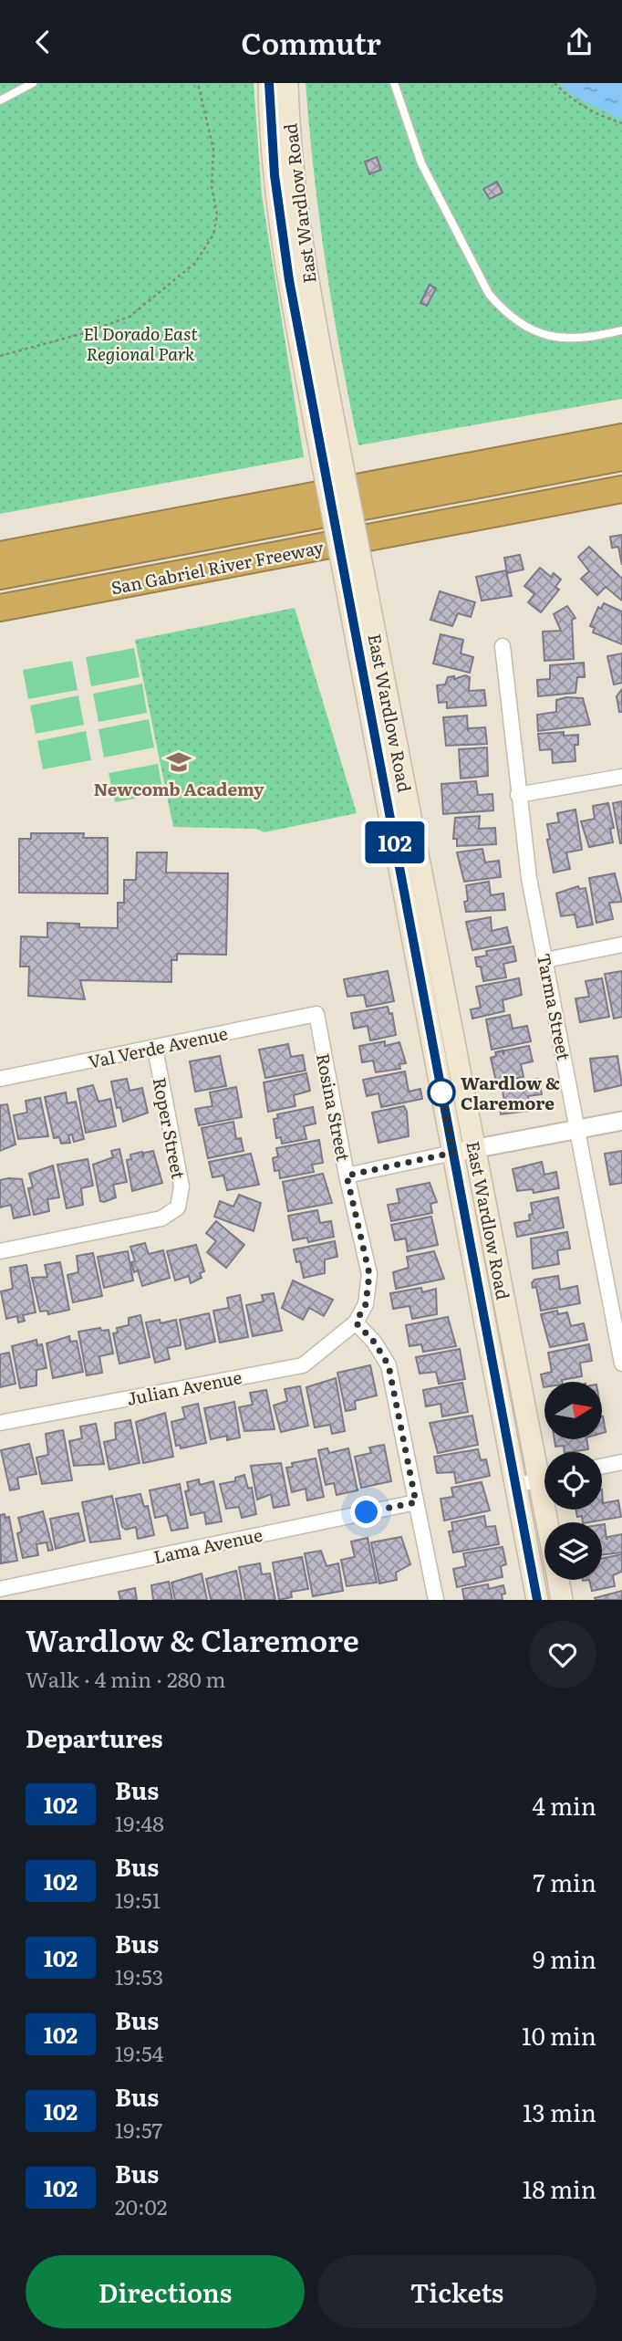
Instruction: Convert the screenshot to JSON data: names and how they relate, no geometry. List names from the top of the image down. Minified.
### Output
{"streets":{"highway":["San Gabriel River Freeway"],"main road":["East Wardlow Road"],"street":["Tarma Street","Val Verde Avenue","Rosina Street","Roper Street","Julian Avenue","Lama Avenue"]},"crossings":[["Val Verde Avenue","Rosina Street"],["Val Verde Avenue","Roper Street"],["Rosina Street","Julian Avenue"]],"parks":["El Dorado East Regional Park"],"places":{"school or university":["Newcomb Academy"],"other":["Wardlow & Claremore"]},"lines":["bus line 102"],"north":"right","page":{"header":"Commutr","on_map":"102","heading":[["Wardlow & Claremore","Walk · 4 min · 280 m"],"Departures"],"list":[{"mark":"102","name":"Bus","note":"19:48","value":"4 min"},{"mark":"102","name":"Bus","note":"19:51","value":"7 min"},{"mark":"102","name":"Bus","note":"19:53","value":"9 min"},{"mark":"102","name":"Bus","note":"19:54","value":"10 min"},{"mark":"102","name":"Bus","note":"19:57","value":"13 min"},{"mark":"102","name":"Bus","note":"20:02","value":"18 min"}],"buttons":["Directions","Tickets"]}}
